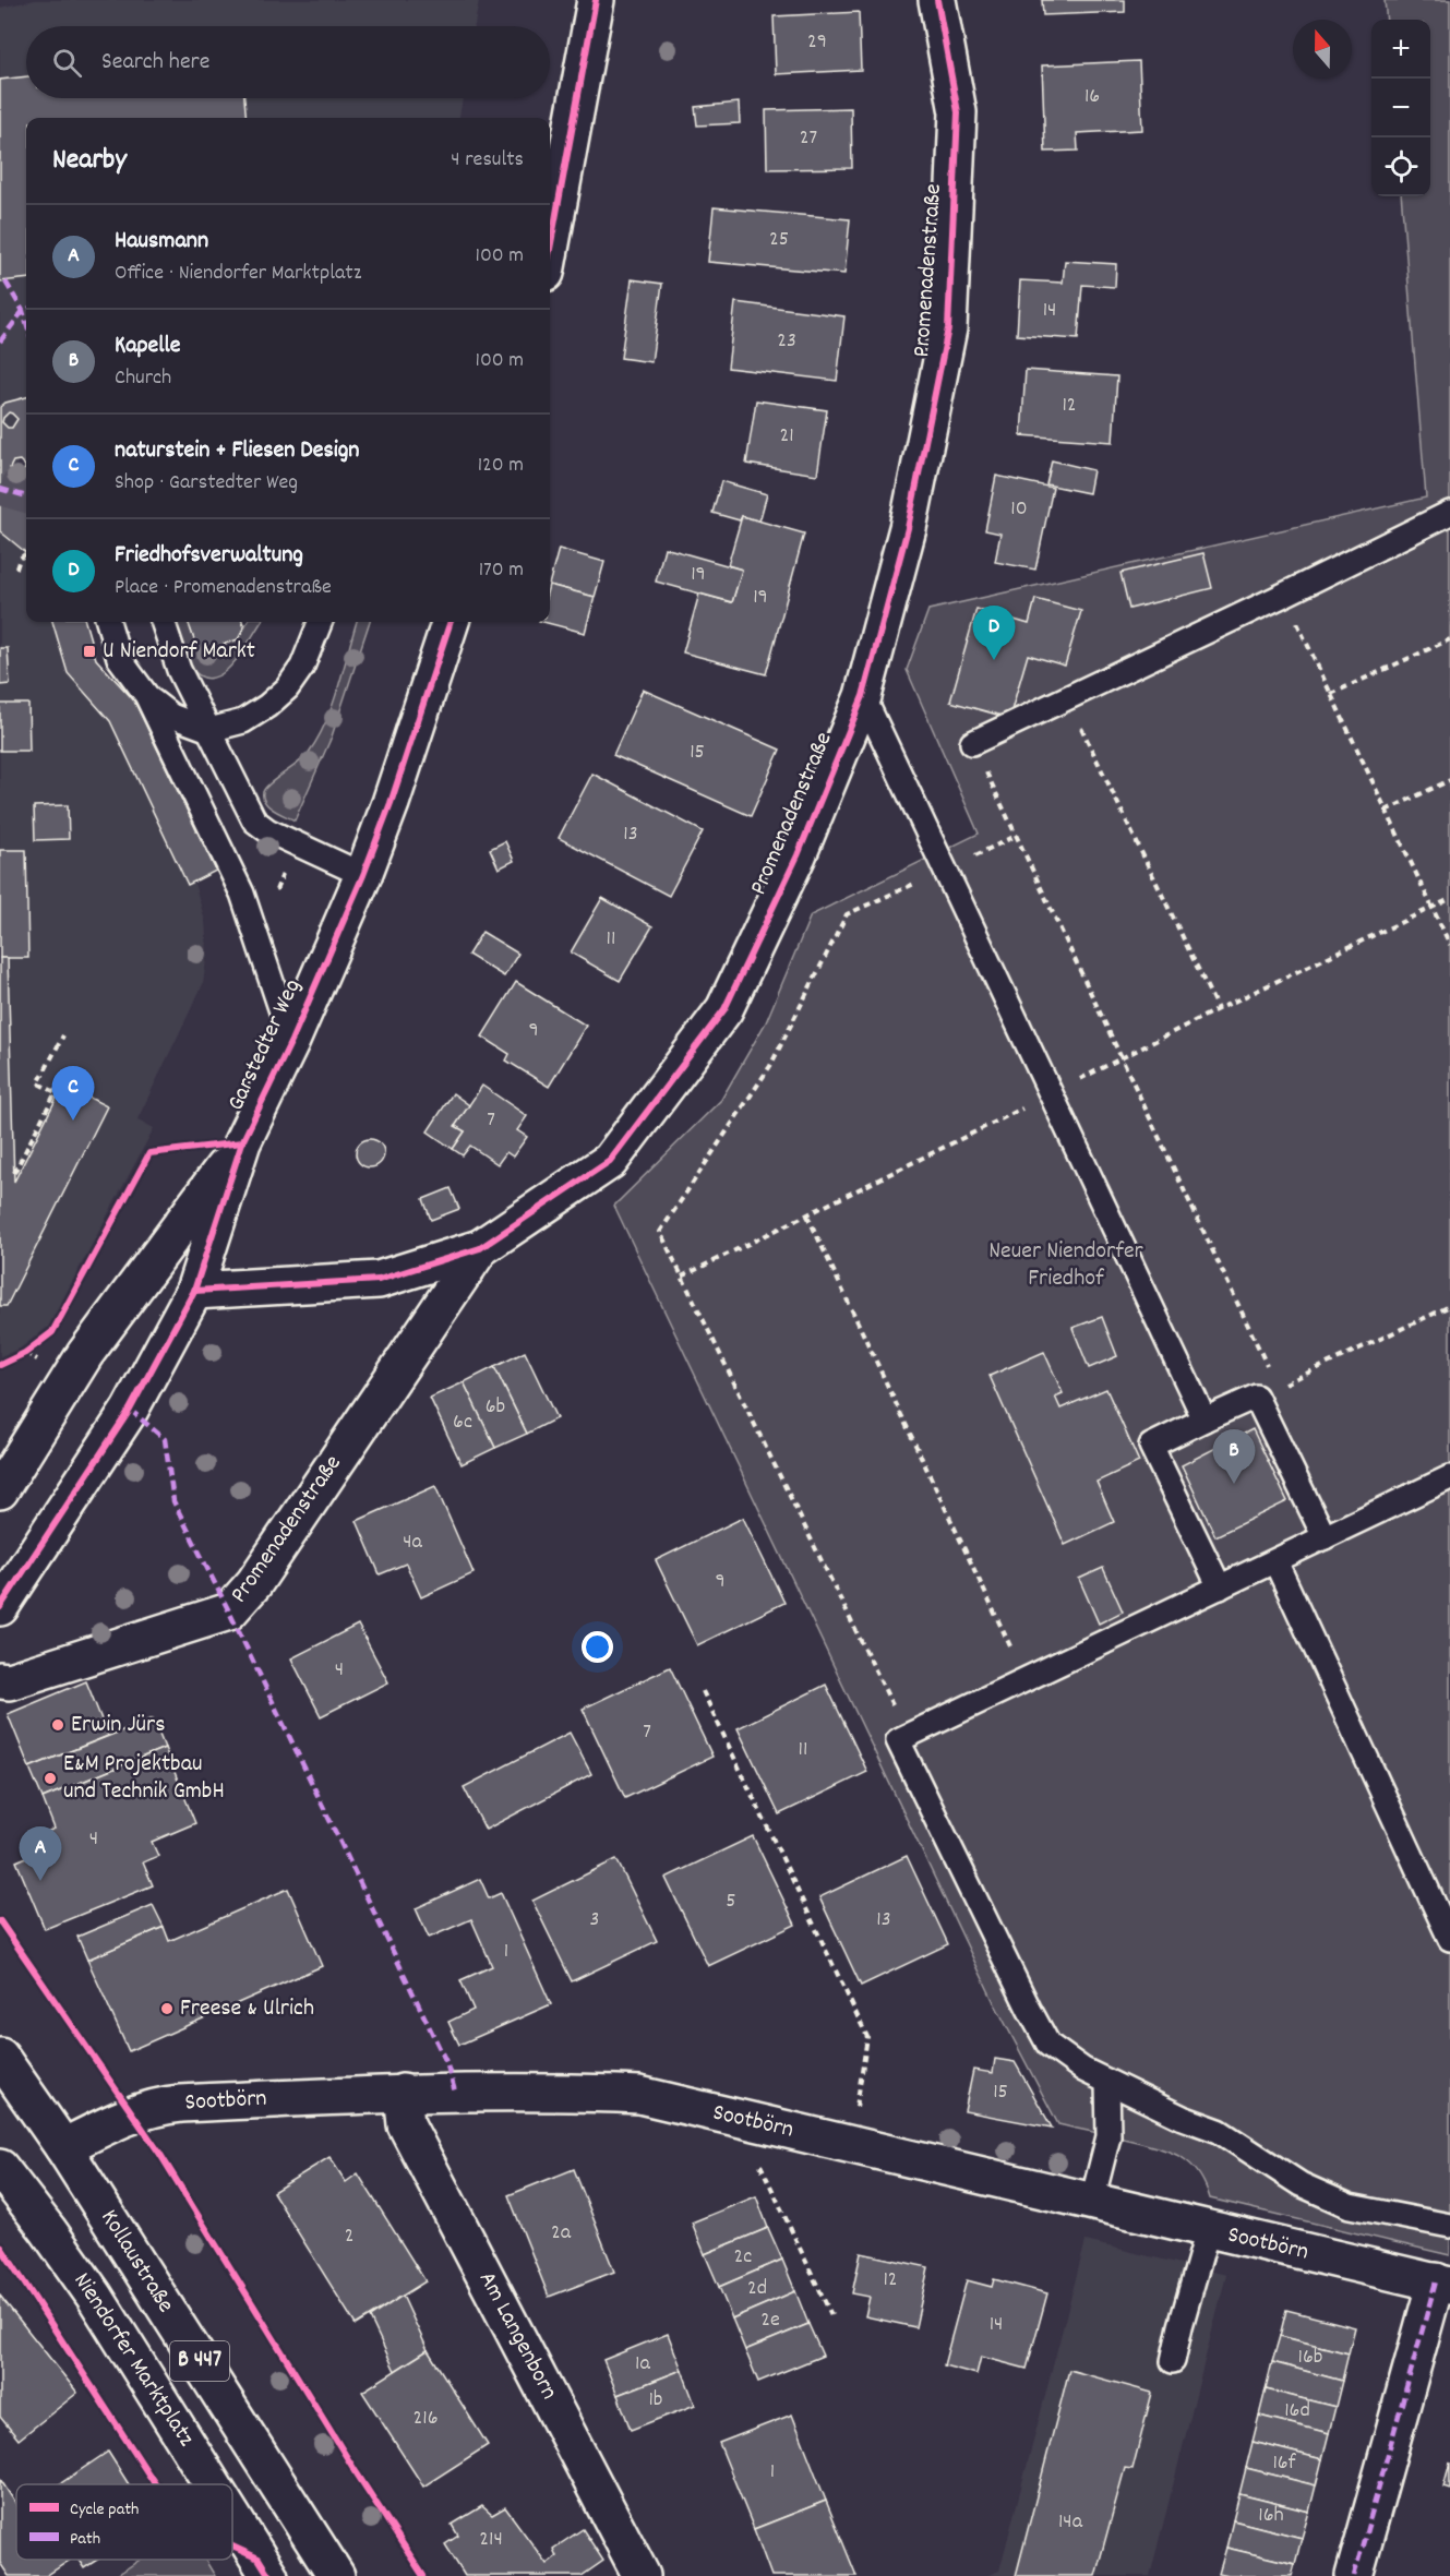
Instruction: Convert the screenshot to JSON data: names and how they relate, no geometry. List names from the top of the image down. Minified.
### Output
{"streets":{"street":["Promenadenstraße","Garstedter Weg","Sootbörn","Kollaustraße","Am Langenborn","Niendorfer Marktplatz","B 447"]},"crossings":[["Promenadenstraße","Garstedter Weg"],["Sootbörn","Kollaustraße"],["Sootbörn","Am Langenborn"],["Sootbörn","B 447"],["Kollaustraße","B 447"]],"parks":["Neuer Niendorfer Friedhof"],"places":{"transit":["U Niendorf Markt"],"other":["Erwin Jürs","E&M Projektbau und Technik GmbH","Freese & Ulrich"]},"house_numbers":["29","16","27","25","14","23","12","21","10","19","19","15","13","11","9","7","6b","6c","4a","9","4","7","11","4","5","3","13","1","15","2a","2","2c","12","2d","2e","14","16b","1a","1b","16d","216","16f","1","16h","14a","214"],"legend":["Cycle path","Path"],"north":"top","page":{"map_buttons":["+","−"],"search":"Search here","heading":["Nearby","4 results"],"list":[{"mark":"A","name":"Hausmann","note":"Office · Niendorfer Marktplatz","value":"100 m"},{"mark":"B","name":"Kapelle","note":"Church","value":"100 m"},{"mark":"C","name":"naturstein + Fliesen Design","note":"Shop · Garstedter Weg","value":"120 m"},{"mark":"D","name":"Friedhofsverwaltung","note":"Place · Promenadenstraße","value":"170 m"}],"pins":["D","C","B","A"]}}
